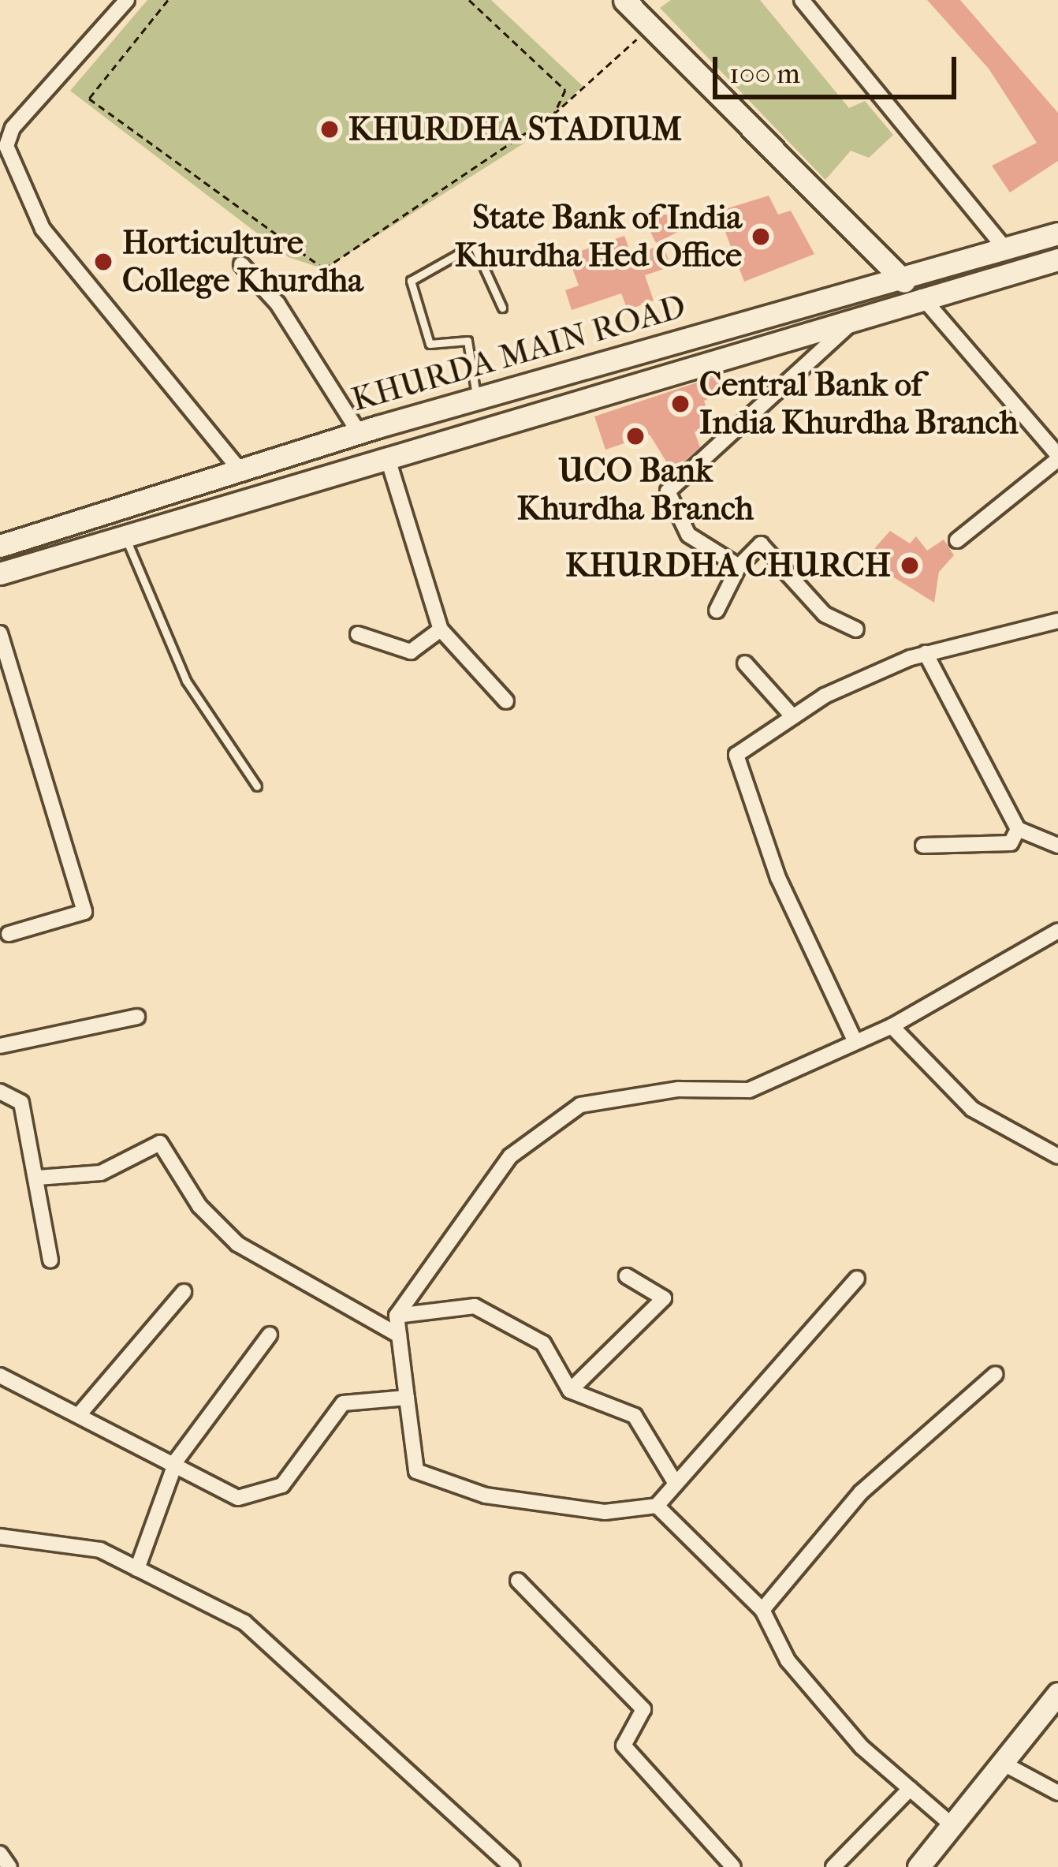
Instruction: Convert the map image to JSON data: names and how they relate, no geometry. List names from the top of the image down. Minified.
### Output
{"streets":{"main road":["KHURDA MAIN ROAD"]},"places":["KHURDHA STADIUM","State Bank of India Khurdha Hed Office","Horticulture College Khurdha","Central Bank of India Khurdha Branch","UCO Bank Khurdha Branch","KHURDHA CHURCH"],"scale_bar":"100 m"}
